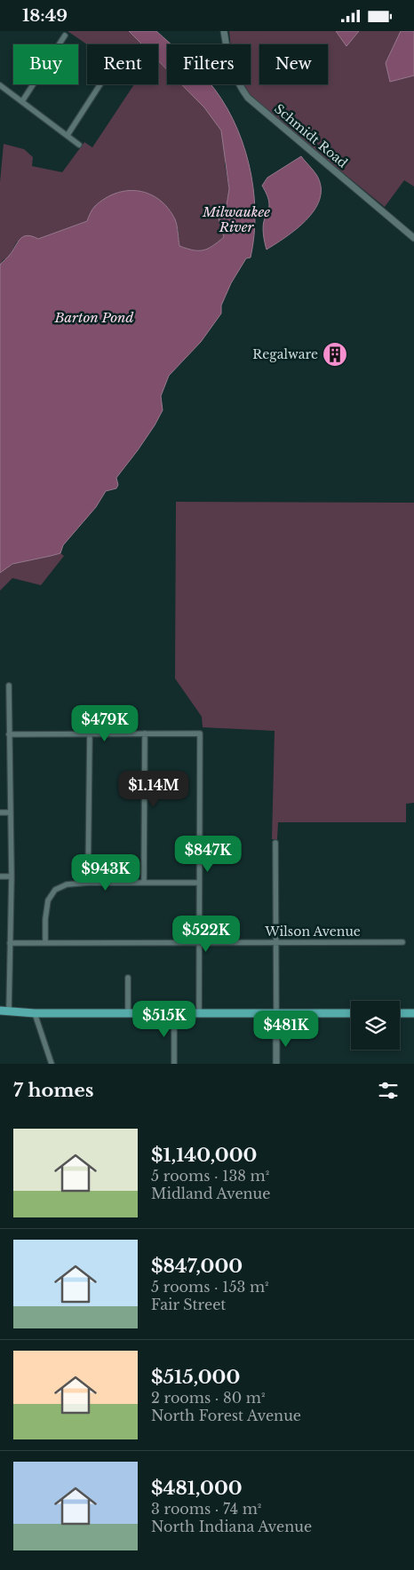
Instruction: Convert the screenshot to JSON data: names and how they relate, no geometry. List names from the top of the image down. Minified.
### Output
{"streets":{"street":["Schmidt Road","Wilson Avenue"]},"water":["Milwaukee River","Barton Pond"],"places":{"building":["Regalware"]},"page":{"status":"18:49","chip":["Buy","Rent","Filters","New"],"price":["$479K","$1.14M","$847K","$943K","$522K","$515K","$481K"],"heading":"7 homes","list":[{"name":"$1,140,000","note":"5 rooms · 138 m² · Midland Avenue"},{"name":"$847,000","note":"5 rooms · 153 m² · Fair Street"},{"name":"$515,000","note":"2 rooms · 80 m² · North Forest Avenue"},{"name":"$481,000","note":"3 rooms · 74 m² · North Indiana Avenue"}]}}
